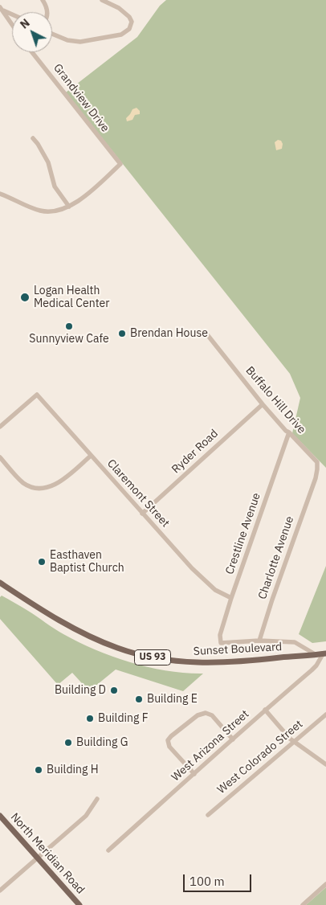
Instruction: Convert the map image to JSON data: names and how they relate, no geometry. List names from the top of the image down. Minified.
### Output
{"streets":{"main road":["Sunset Boulevard","US 93","North Meridian Road"],"street":["Grandview Drive","Buffalo Hill Drive","Ryder Road","Claremont Street","Crestline Avenue","Charlotte Avenue","West Arizona Street","West Colorado Street"]},"crossings":[["Buffalo Hill Drive","Ryder Road"],["Buffalo Hill Drive","Crestline Avenue"],["Buffalo Hill Drive","Charlotte Avenue"],["Ryder Road","Claremont Street"],["Claremont Street","Crestline Avenue"],["Crestline Avenue","Charlotte Avenue"],["Sunset Boulevard","West Arizona Street"]],"places":["Logan Health Medical Center","Sunnyview Cafe","Brendan House","Easthaven Baptist Church","Building D","Building E","Building F","Building G","Building H"],"scale_bar":"100 m","north":"top left"}
